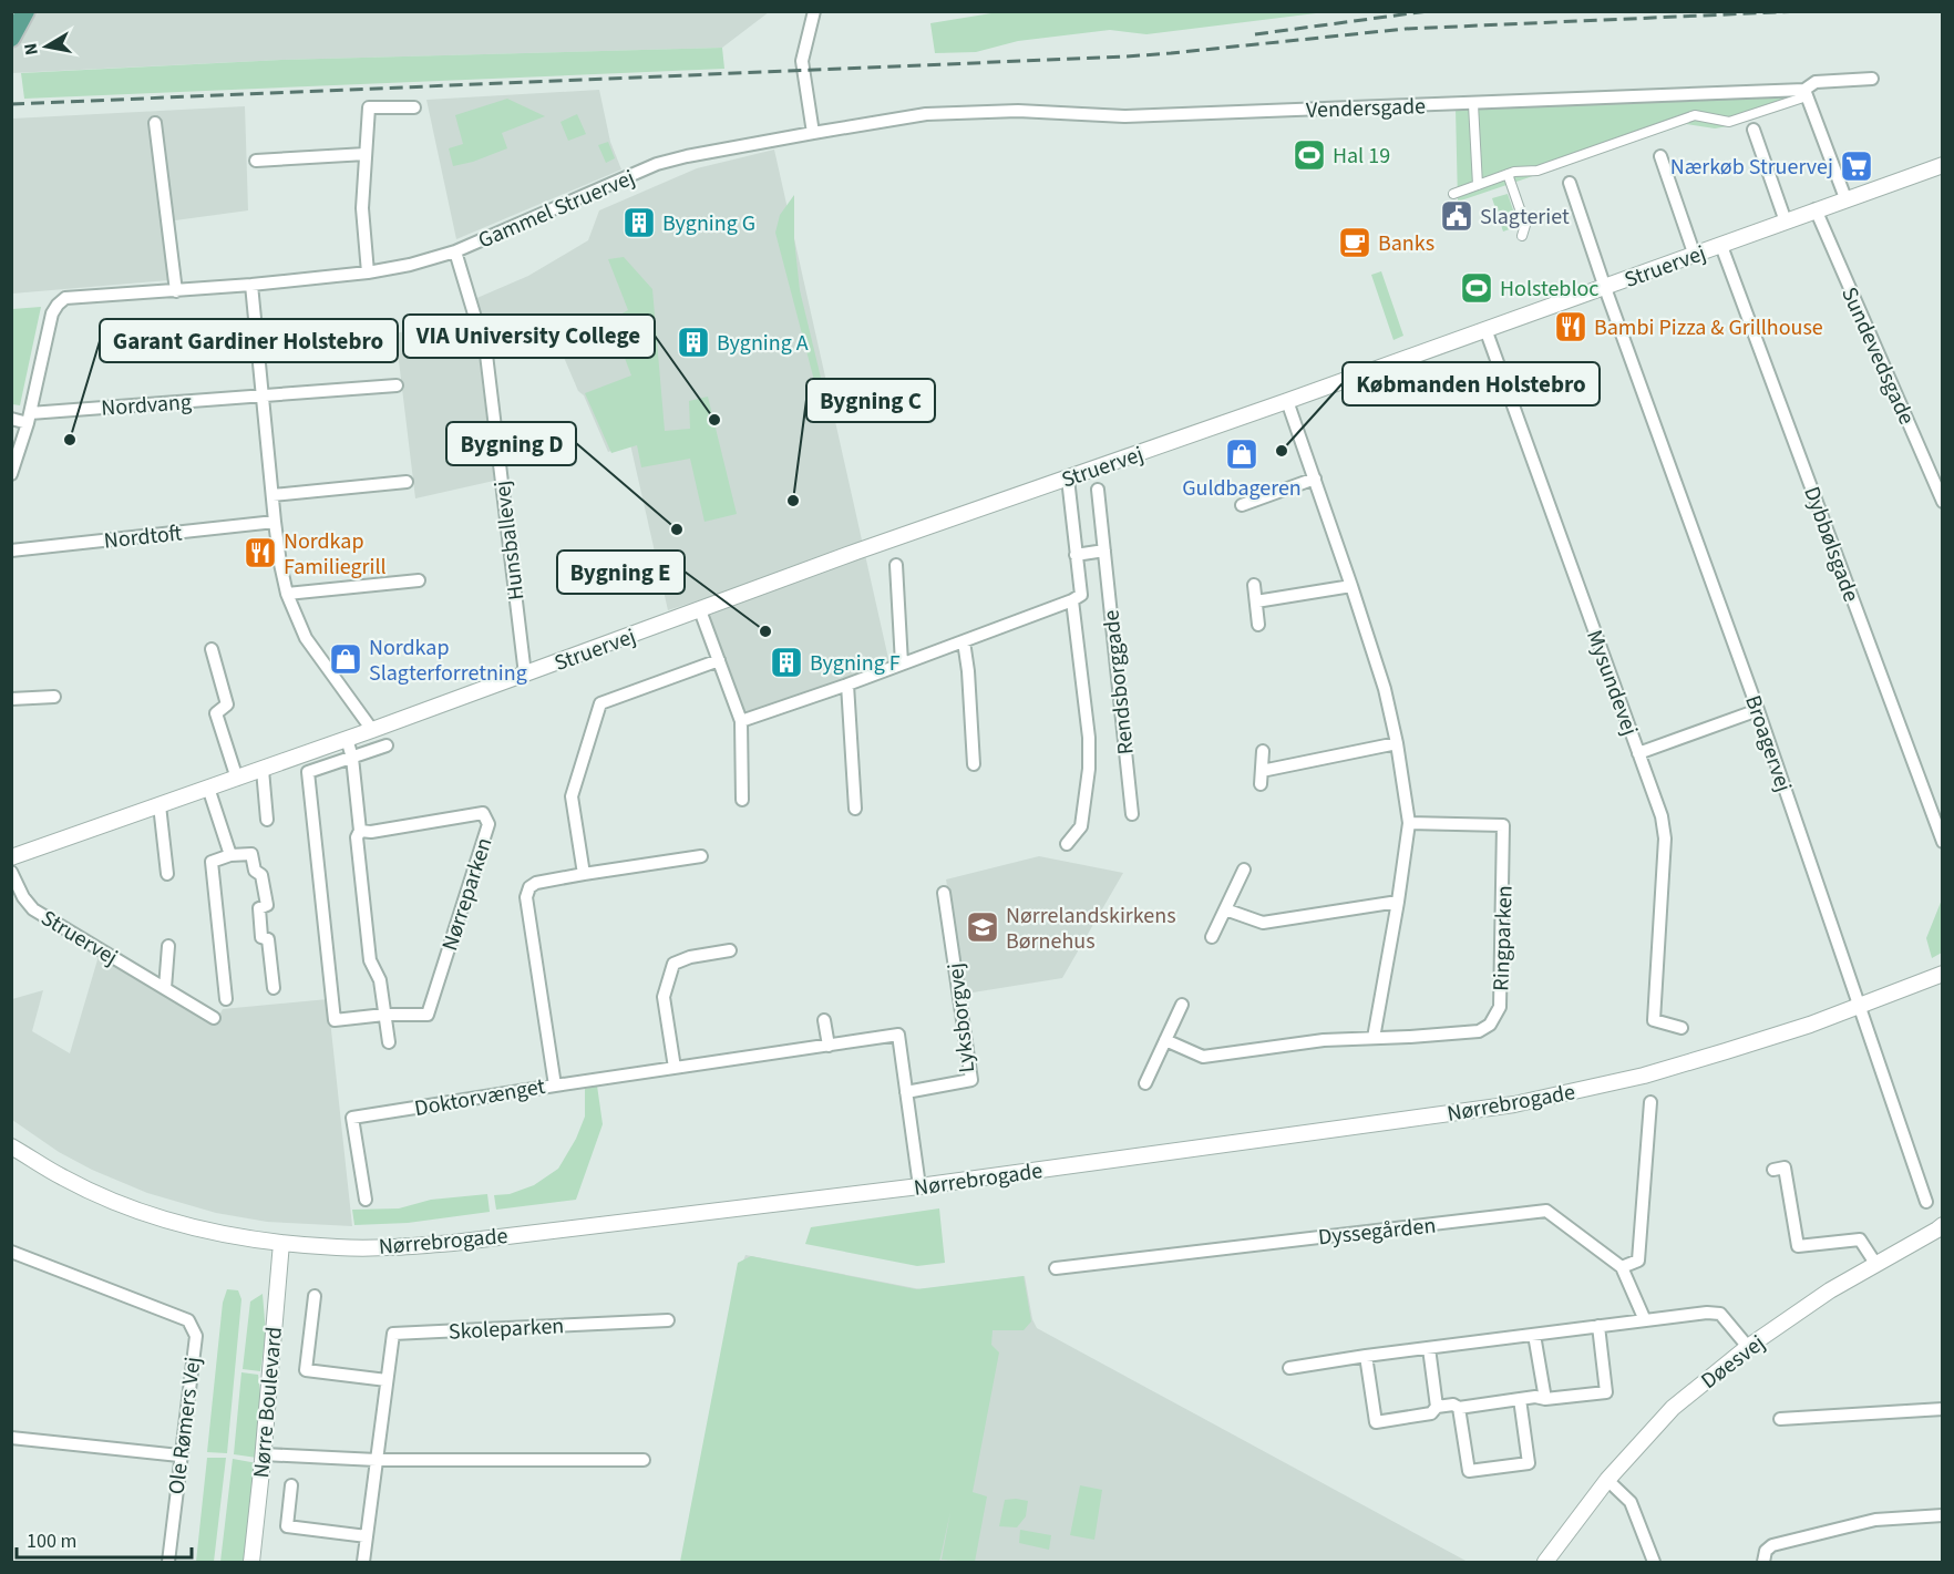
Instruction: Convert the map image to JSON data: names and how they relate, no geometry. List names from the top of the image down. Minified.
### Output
{"streets":{"street":["Vendersgade","Gammel Struervej","Struervej","Sundevedsgade","Nordvang","Nordtoft","Hunsballevej","Dybbølsgade","Rendsborggade","Mysundevej","Broagervej","Nørreparken","Ringparken","Lyksborgvej","Doktorvænget","Nørrebrogade","Dyssegården","Skoleparken","Døesvej","Nørre Boulevard","Ole Rømers Vej"]},"crossings":[["Vendersgade","Gammel Struervej"],["Gammel Struervej","Nordvang"],["Gammel Struervej","Hunsballevej"],["Struervej","Sundevedsgade"],["Struervej","Hunsballevej"],["Struervej","Dybbølsgade"],["Struervej","Rendsborggade"],["Struervej","Mysundevej"],["Struervej","Broagervej"],["Broagervej","Nørrebrogade"],["Nørrebrogade","Nørre Boulevard"]],"places":{"sports":["Hal 19","Holstebloc"],"supermarket":["Nærkøb Struervej"],"public building":["Slagteriet"],"building":["Bygning G","Bygning A","Bygning F"],"cafe":["Banks"],"restaurant":["Bambi Pizza & Grillhouse","Nordkap Familiegrill"],"other":["VIA University College","Garant Gardiner Holstebro","Købmanden Holstebro","Bygning C","Bygning D","Bygning E"],"shop":["Guldbageren","Nordkap Slagterforretning"],"school or university":["Nørrelandskirkens Børnehus"]},"scale_bar":"100 m","north":"left"}
